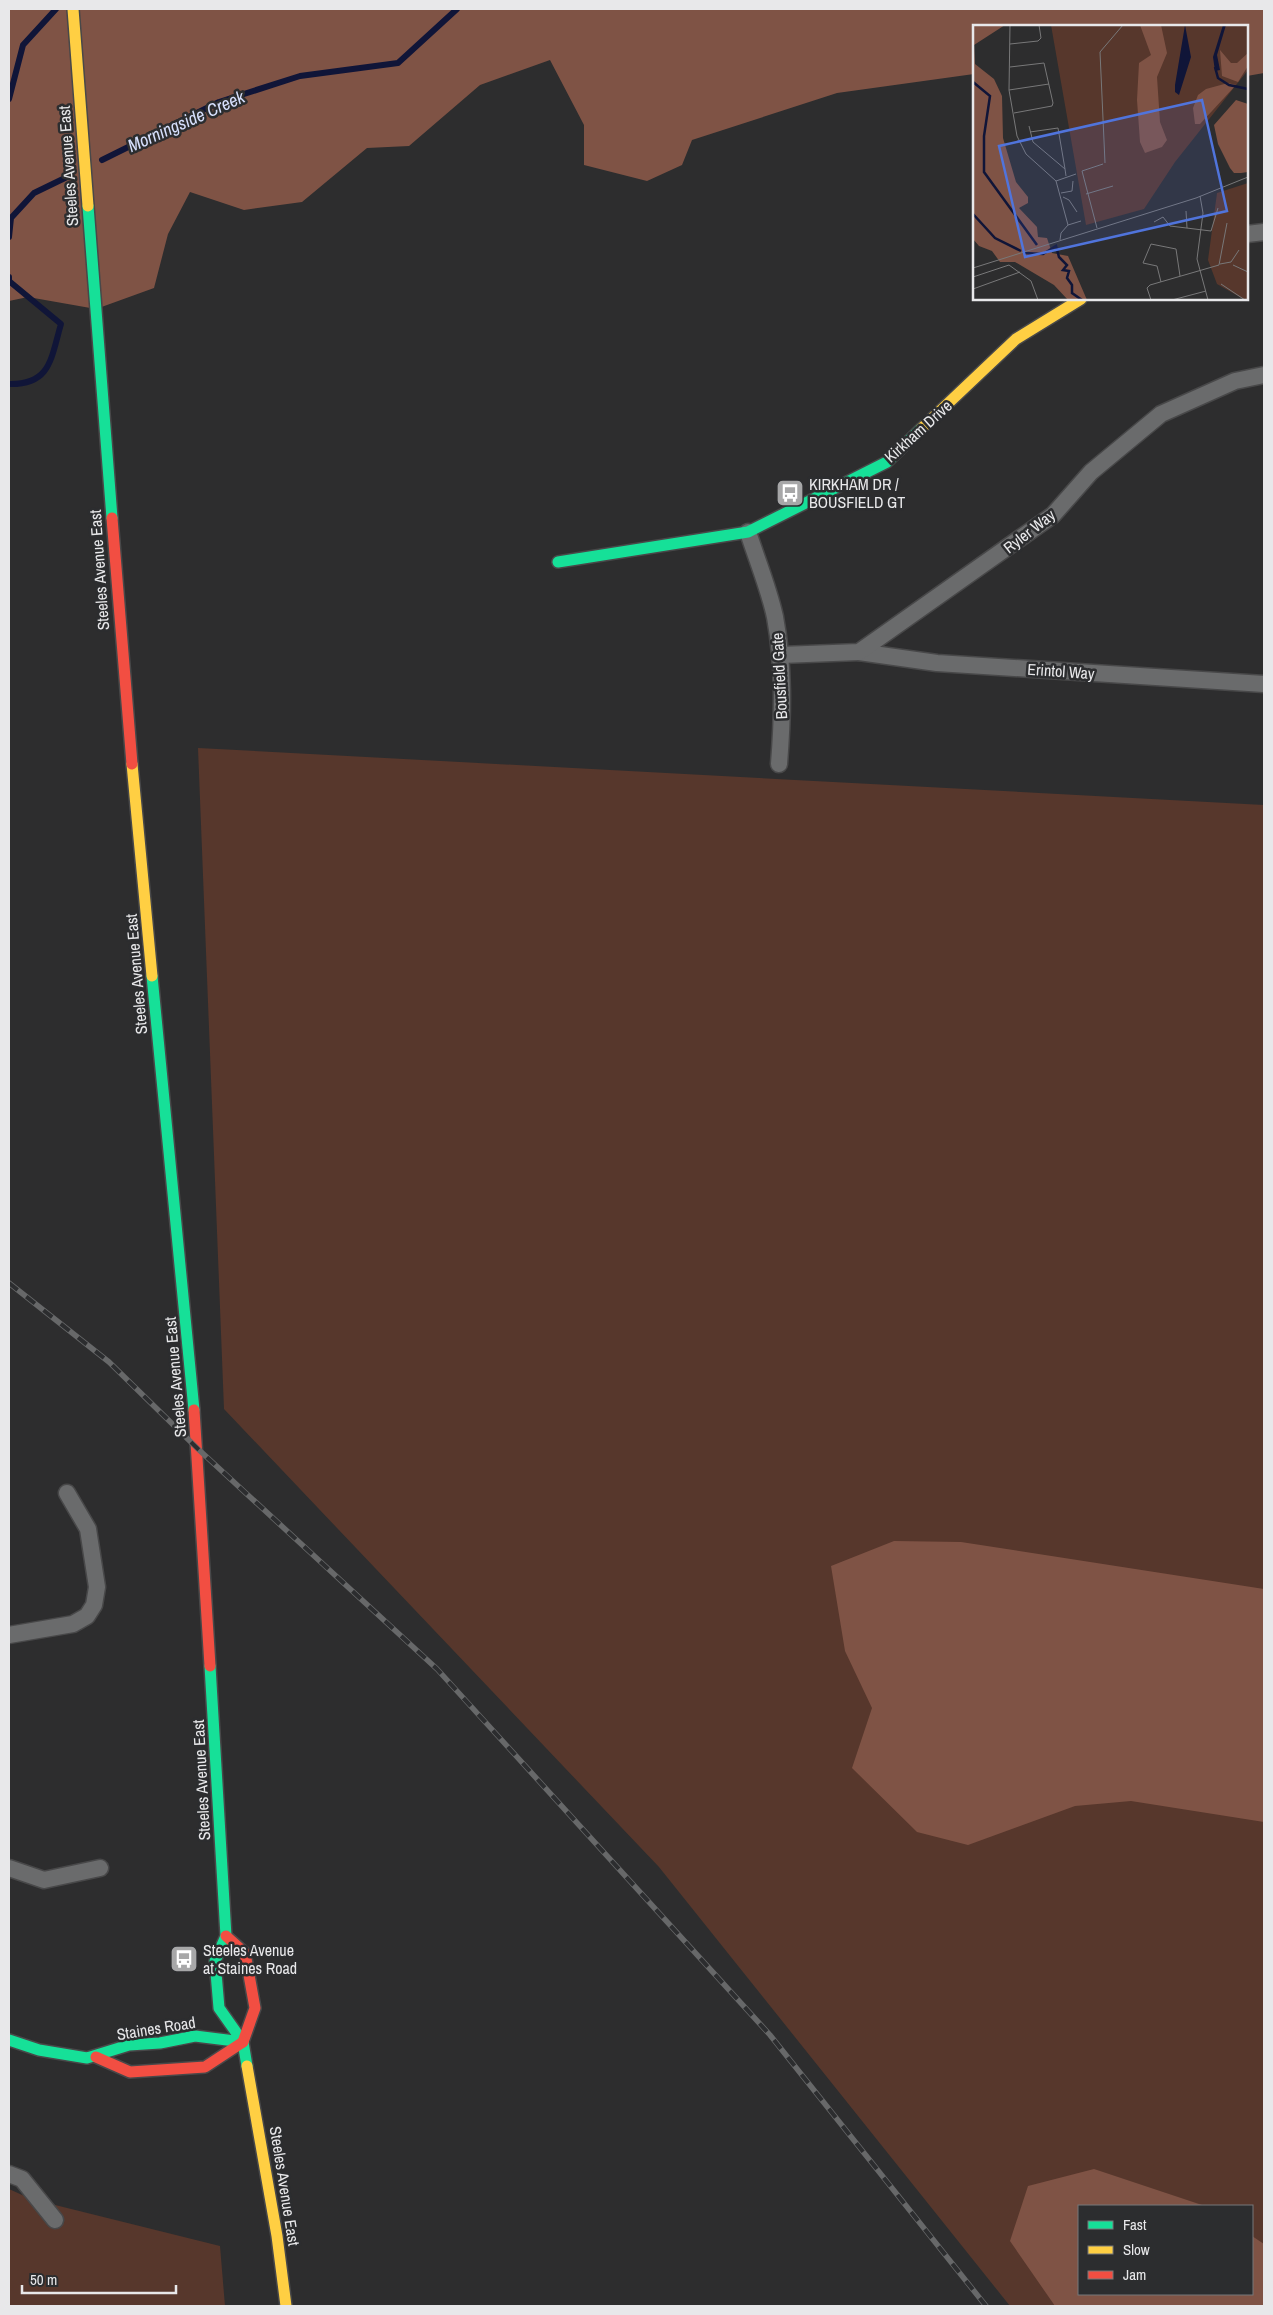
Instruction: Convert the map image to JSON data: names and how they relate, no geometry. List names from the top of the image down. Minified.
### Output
{"streets":{"main road":["Steeles Avenue East","Kirkham Drive","Staines Road"],"street":["Ryler Way","Erintol Way","Bousfield Gate"]},"crossings":[["Steeles Avenue East","Staines Road"],["Kirkham Drive","Bousfield Gate"],["Ryler Way","Erintol Way"]],"water":["Morningside Creek"],"places":{"bus stop":["KIRKHAM DR / BOUSFIELD GT","Steeles Avenue at Staines Road"]},"legend":["Fast","Slow","Jam"],"scale_bar":"50 m"}
